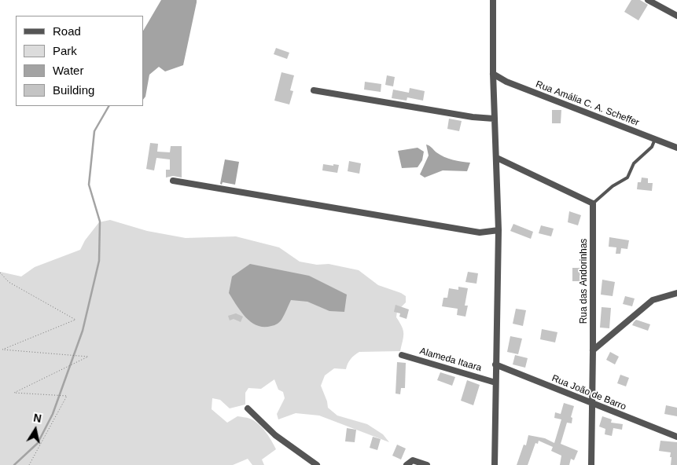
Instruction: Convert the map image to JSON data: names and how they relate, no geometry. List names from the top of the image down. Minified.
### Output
{"streets":{"street":["Rua Amália C. A. Scheffer","Rua das Andorinhas","Alameda Itaara","Rua João de Barro"]},"crossings":[["Rua das Andorinhas","Rua João de Barro"]],"legend":["Road","Park","Water","Building"],"north":"top"}
